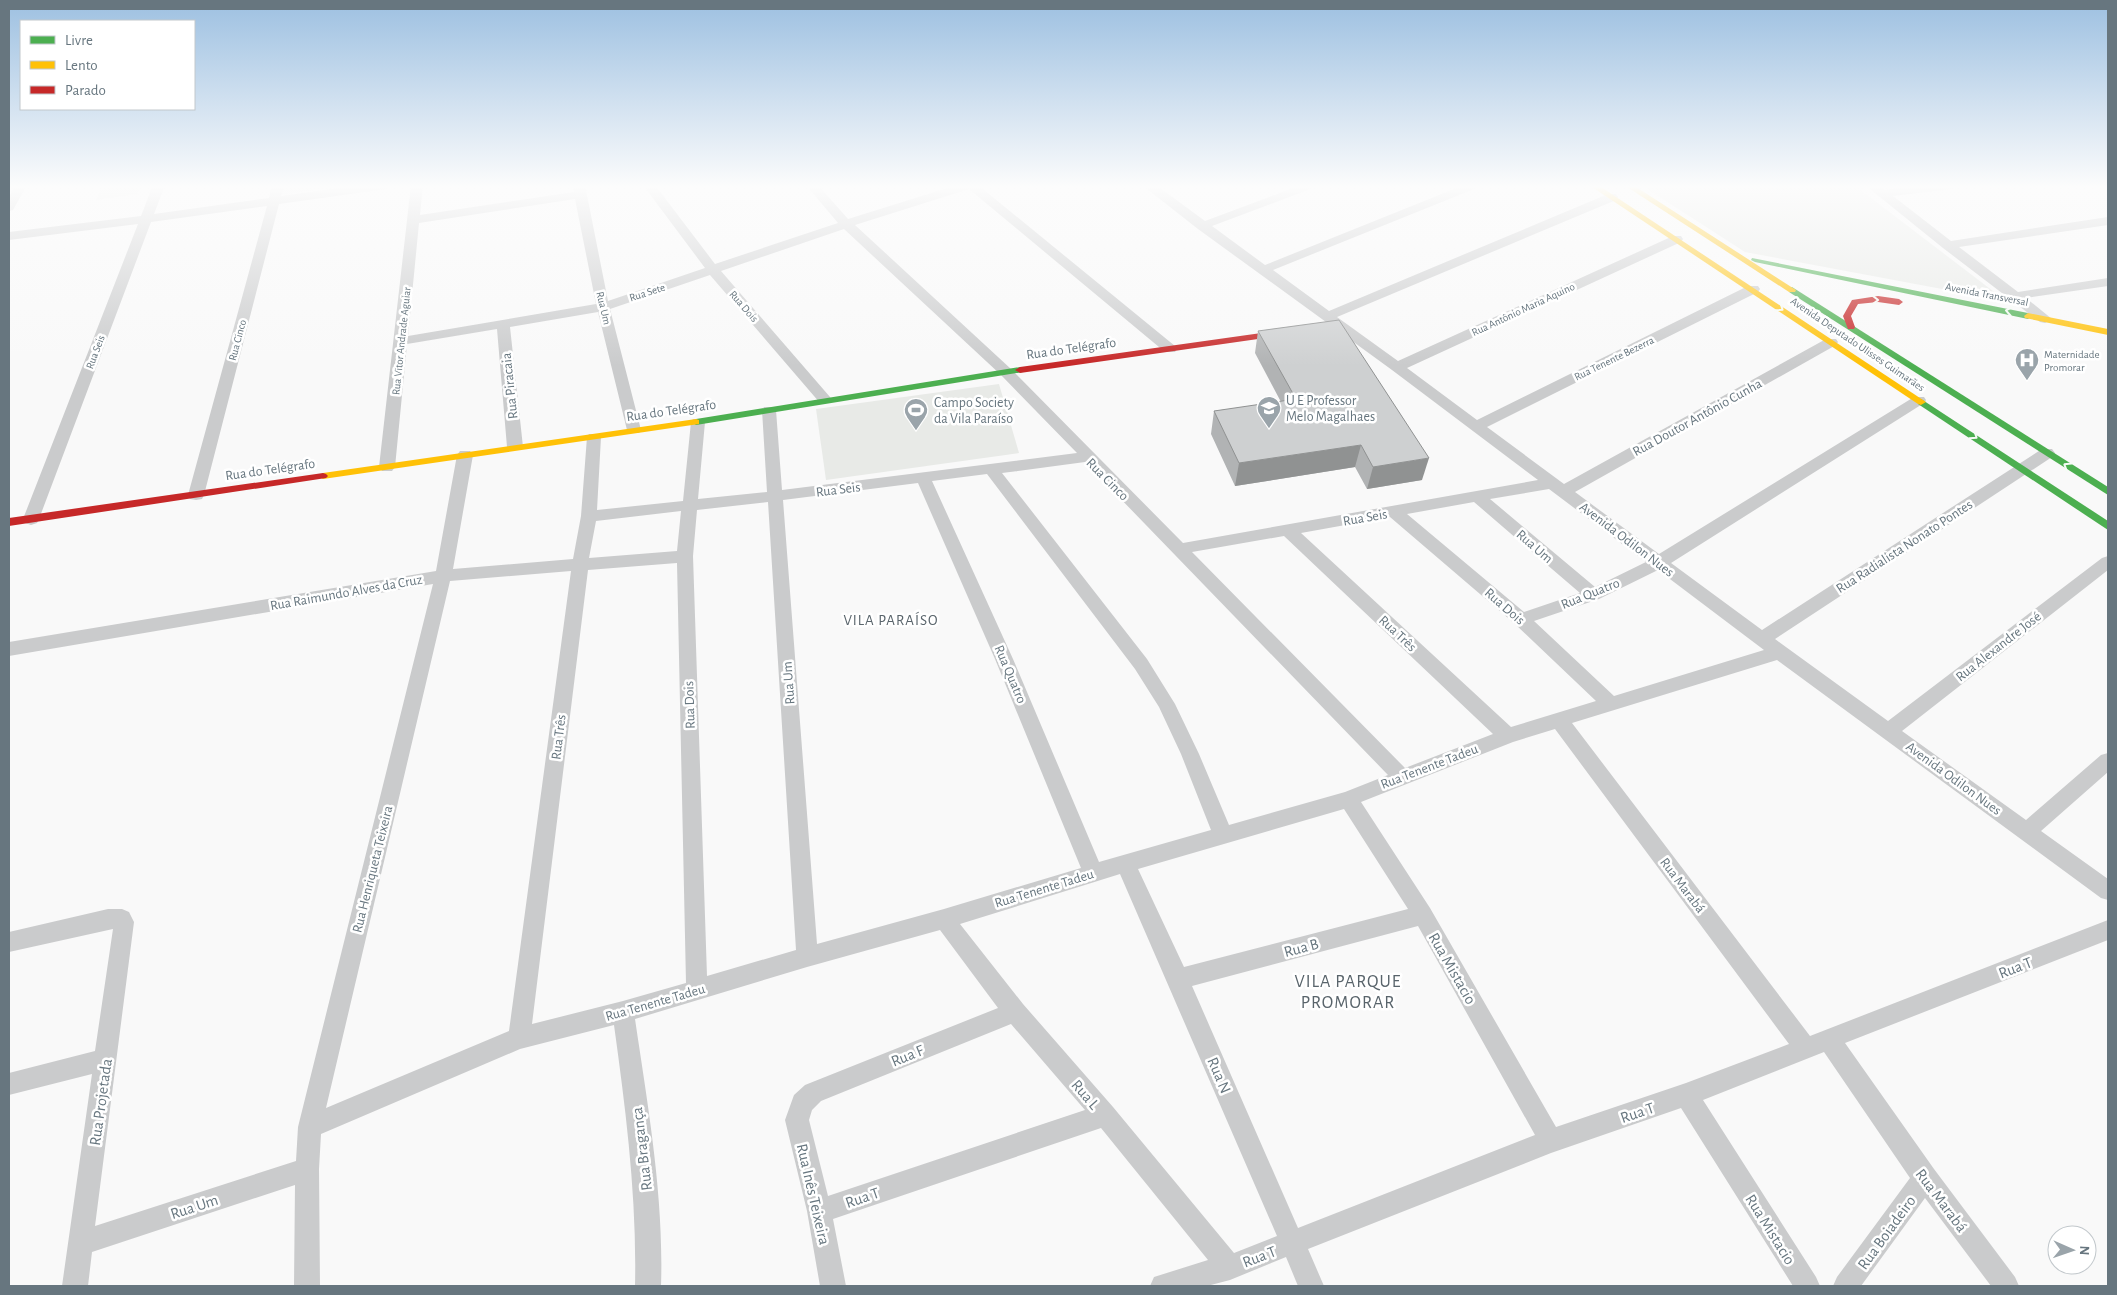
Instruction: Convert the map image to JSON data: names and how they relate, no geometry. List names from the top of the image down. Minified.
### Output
{"streets":{"street":["Rua Sete","Avenida Transversal","Rua Dois","Rua Um","Rua Antônio Maria Aquino","Rua Cinco","Rua Vitor Andrade Aguiar","Avenida Deputado Ulisses Guimarães","Rua do Telégrafo","Rua Seis","Rua Tenente Bezerra","Rua Piracaia","Rua Doutor Antônio Cunha","Avenida Odilon Nues","Rua Radialista Nonato Pontes","Rua Raimundo Alves da Cruz","Rua Quatro","Rua Três","Rua Alexandre José","Rua Tenente Tadeu","Rua Henriqueta Teixeira","Rua Marabá","Rua B","Rua T","Rua Mistacio","Rua F","Rua N","Rua L","Rua Projetada","Rua Bragança","Rua Inês Teixeira","Rua Boiadeiro"]},"crossings":[["Rua Sete","Rua Dois"],["Rua Sete","Rua Um"],["Rua Sete","Rua Vitor Andrade Aguiar"],["Rua Sete","Rua Piracaia"],["Avenida Transversal","Avenida Deputado Ulisses Guimarães"],["Rua Dois","Rua do Telégrafo"],["Rua Dois","Rua Seis"],["Rua Dois","Rua Raimundo Alves da Cruz"],["Rua Dois","Rua Quatro"],["Rua Dois","Rua Tenente Tadeu"],["Rua Um","Rua do Telégrafo"],["Rua Um","Rua Seis"],["Rua Um","Rua Quatro"],["Rua Um","Rua Tenente Tadeu"],["Rua Um","Rua Henriqueta Teixeira"],["Rua Um","Rua Projetada"],["Rua Antônio Maria Aquino","Avenida Odilon Nues"],["Rua Cinco","Rua do Telégrafo"],["Rua Cinco","Rua Seis"],["Rua Cinco","Rua Tenente Tadeu"],["Rua Vitor Andrade Aguiar","Rua do Telégrafo"],["Avenida Deputado Ulisses Guimarães","Rua Tenente Bezerra"],["Avenida Deputado Ulisses Guimarães","Rua Doutor Antônio Cunha"],["Avenida Deputado Ulisses Guimarães","Rua Radialista Nonato Pontes"],["Rua do Telégrafo","Rua Seis"],["Rua do Telégrafo","Rua Piracaia"],["Rua do Telégrafo","Rua Três"],["Rua do Telégrafo","Rua Henriqueta Teixeira"],["Rua Seis","Rua Doutor Antônio Cunha"],["Rua Seis","Avenida Odilon Nues"],["Rua Seis","Rua Quatro"],["Rua Seis","Rua Três"],["Rua Tenente Bezerra","Avenida Odilon Nues"],["Rua Doutor Antônio Cunha","Avenida Odilon Nues"],["Avenida Odilon Nues","Rua Radialista Nonato Pontes"],["Avenida Odilon Nues","Rua Quatro"],["Avenida Odilon Nues","Rua Alexandre José"],["Avenida Odilon Nues","Rua Tenente Tadeu"],["Rua Raimundo Alves da Cruz","Rua Três"],["Rua Raimundo Alves da Cruz","Rua Henriqueta Teixeira"],["Rua Quatro","Rua Tenente Tadeu"],["Rua Três","Rua Tenente Tadeu"],["Rua Tenente Tadeu","Rua Henriqueta Teixeira"],["Rua Tenente Tadeu","Rua Marabá"],["Rua Tenente Tadeu","Rua Mistacio"],["Rua Tenente Tadeu","Rua N"],["Rua Tenente Tadeu","Rua L"],["Rua Tenente Tadeu","Rua Bragança"],["Rua Marabá","Rua T"],["Rua Marabá","Rua Boiadeiro"],["Rua B","Rua Mistacio"],["Rua B","Rua N"],["Rua T","Rua Mistacio"],["Rua T","Rua N"],["Rua T","Rua L"],["Rua T","Rua Inês Teixeira"],["Rua F","Rua L"],["Rua F","Rua Inês Teixeira"]],"districts":["VILA PARAÍSO","VILA PARQUE PROMORAR"],"places":{"hospital":["Maternidade Promorar"],"school or university":["U E Professor Melo Magalhaes"],"sports":["Campo Society da Vila Paraíso"]},"legend":["Livre","Lento","Parado"],"north":"right"}
